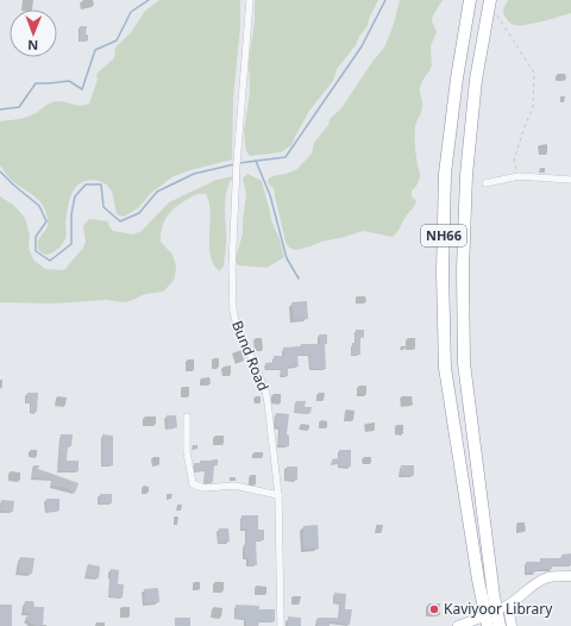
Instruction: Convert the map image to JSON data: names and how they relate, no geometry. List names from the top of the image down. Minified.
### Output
{"streets":{"highway":["NH66"],"street":["Bund Road"]},"places":["Kaviyoor Library"],"north":"bottom"}
